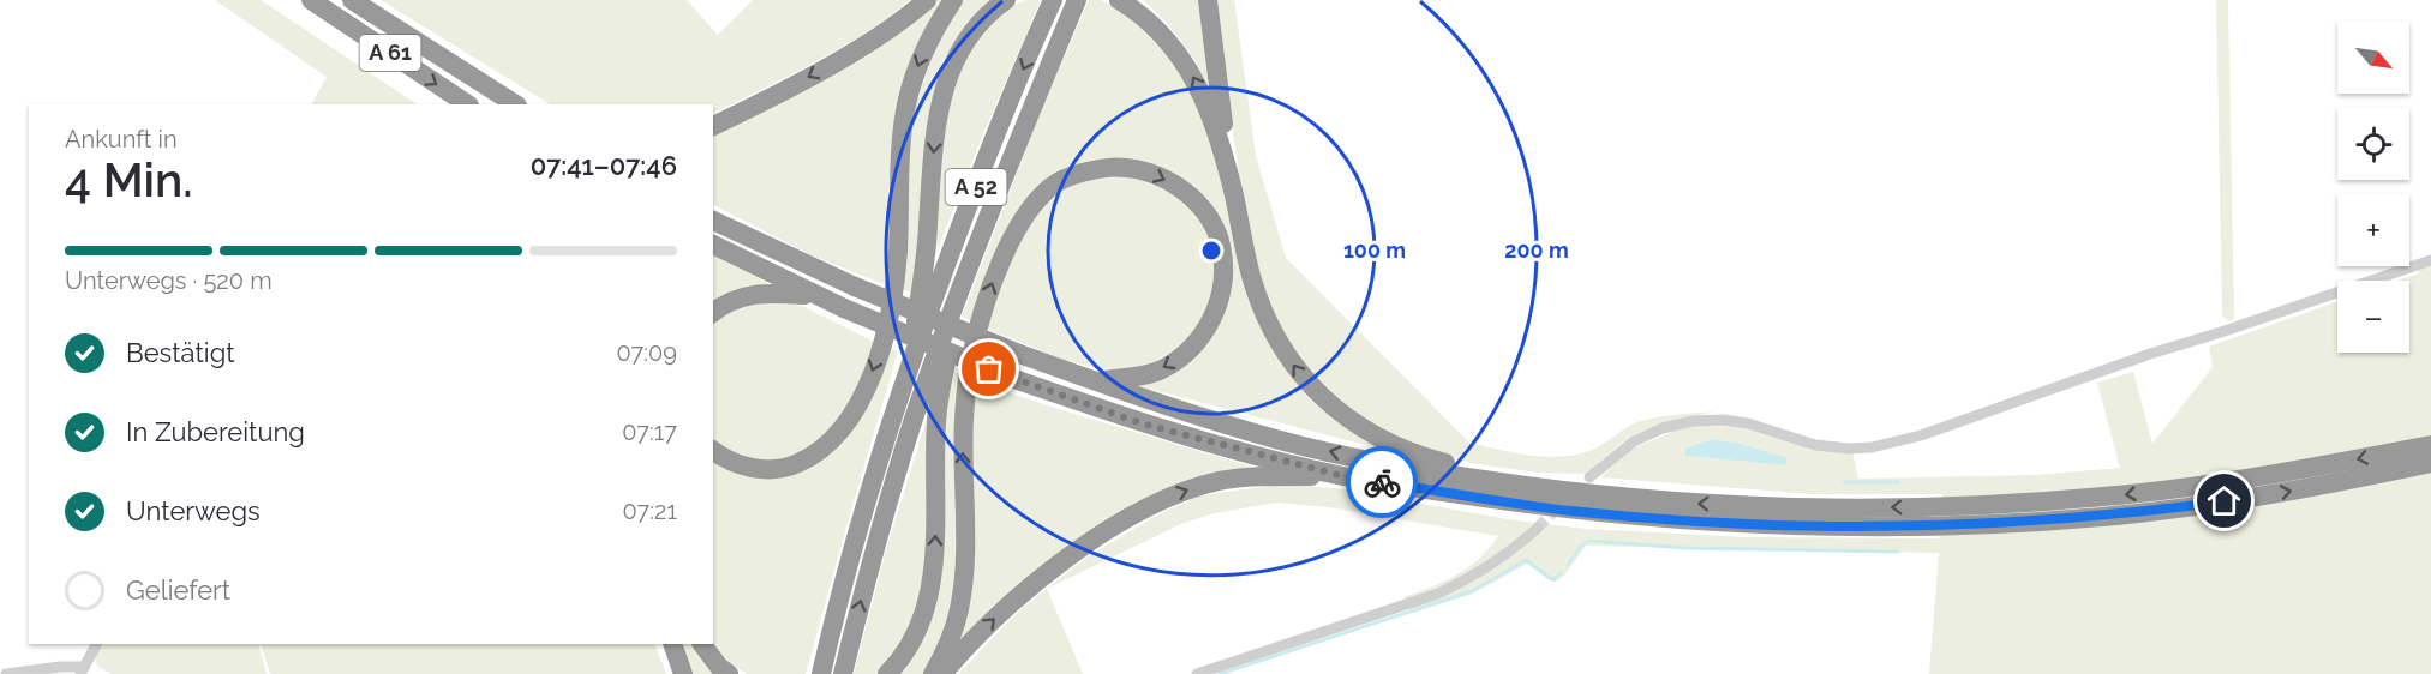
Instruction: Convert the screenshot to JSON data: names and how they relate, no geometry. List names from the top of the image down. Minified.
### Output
{"streets":{"highway":["A 61","A 52"]},"north":"bottom right","page":{"map_buttons":["+","−"],"heading":["4 Min.","Ankunft in","07:41–07:46"],"bar":"Unterwegs · 520 m","list":[["Bestätigt","07:09"],["In Zubereitung","07:17"],["Unterwegs","07:21"],"Geliefert"]},"rings":["100 m","200 m"]}
